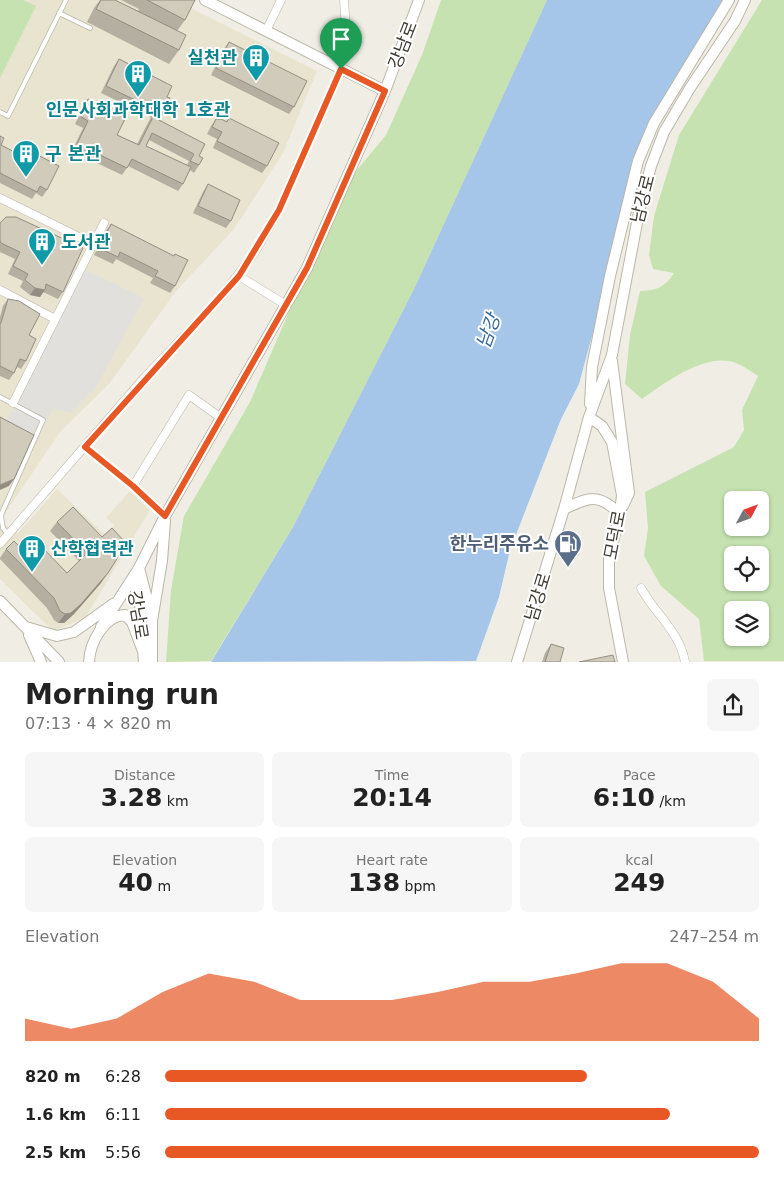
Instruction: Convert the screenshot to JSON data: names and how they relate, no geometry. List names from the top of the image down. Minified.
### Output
{"streets":{"street":["강남로","남강로","모덕로"]},"crossings":[["남강로","모덕로"]],"water":["남강"],"places":{"building":["실천관","인문사회과학대학 1호관","구 본관","도서관","산학협력관"],"fuel station":["한누리주유소"]},"north":"top right","page":{"heading":["Morning run","07:13 · 4 × 820 m"],"stats":[["Distance","3.28 km"],["Time","20:14"],["Pace","6:10 /km"],["Elevation","40 m"],["Heart rate","138 bpm"],["kcal","249"]],"chart":["Elevation","247–254 m"],"list":[{"name":"820 m","note":"6:28"},{"name":"1.6 km","note":"6:11"},{"name":"2.5 km","note":"5:56"}]}}
